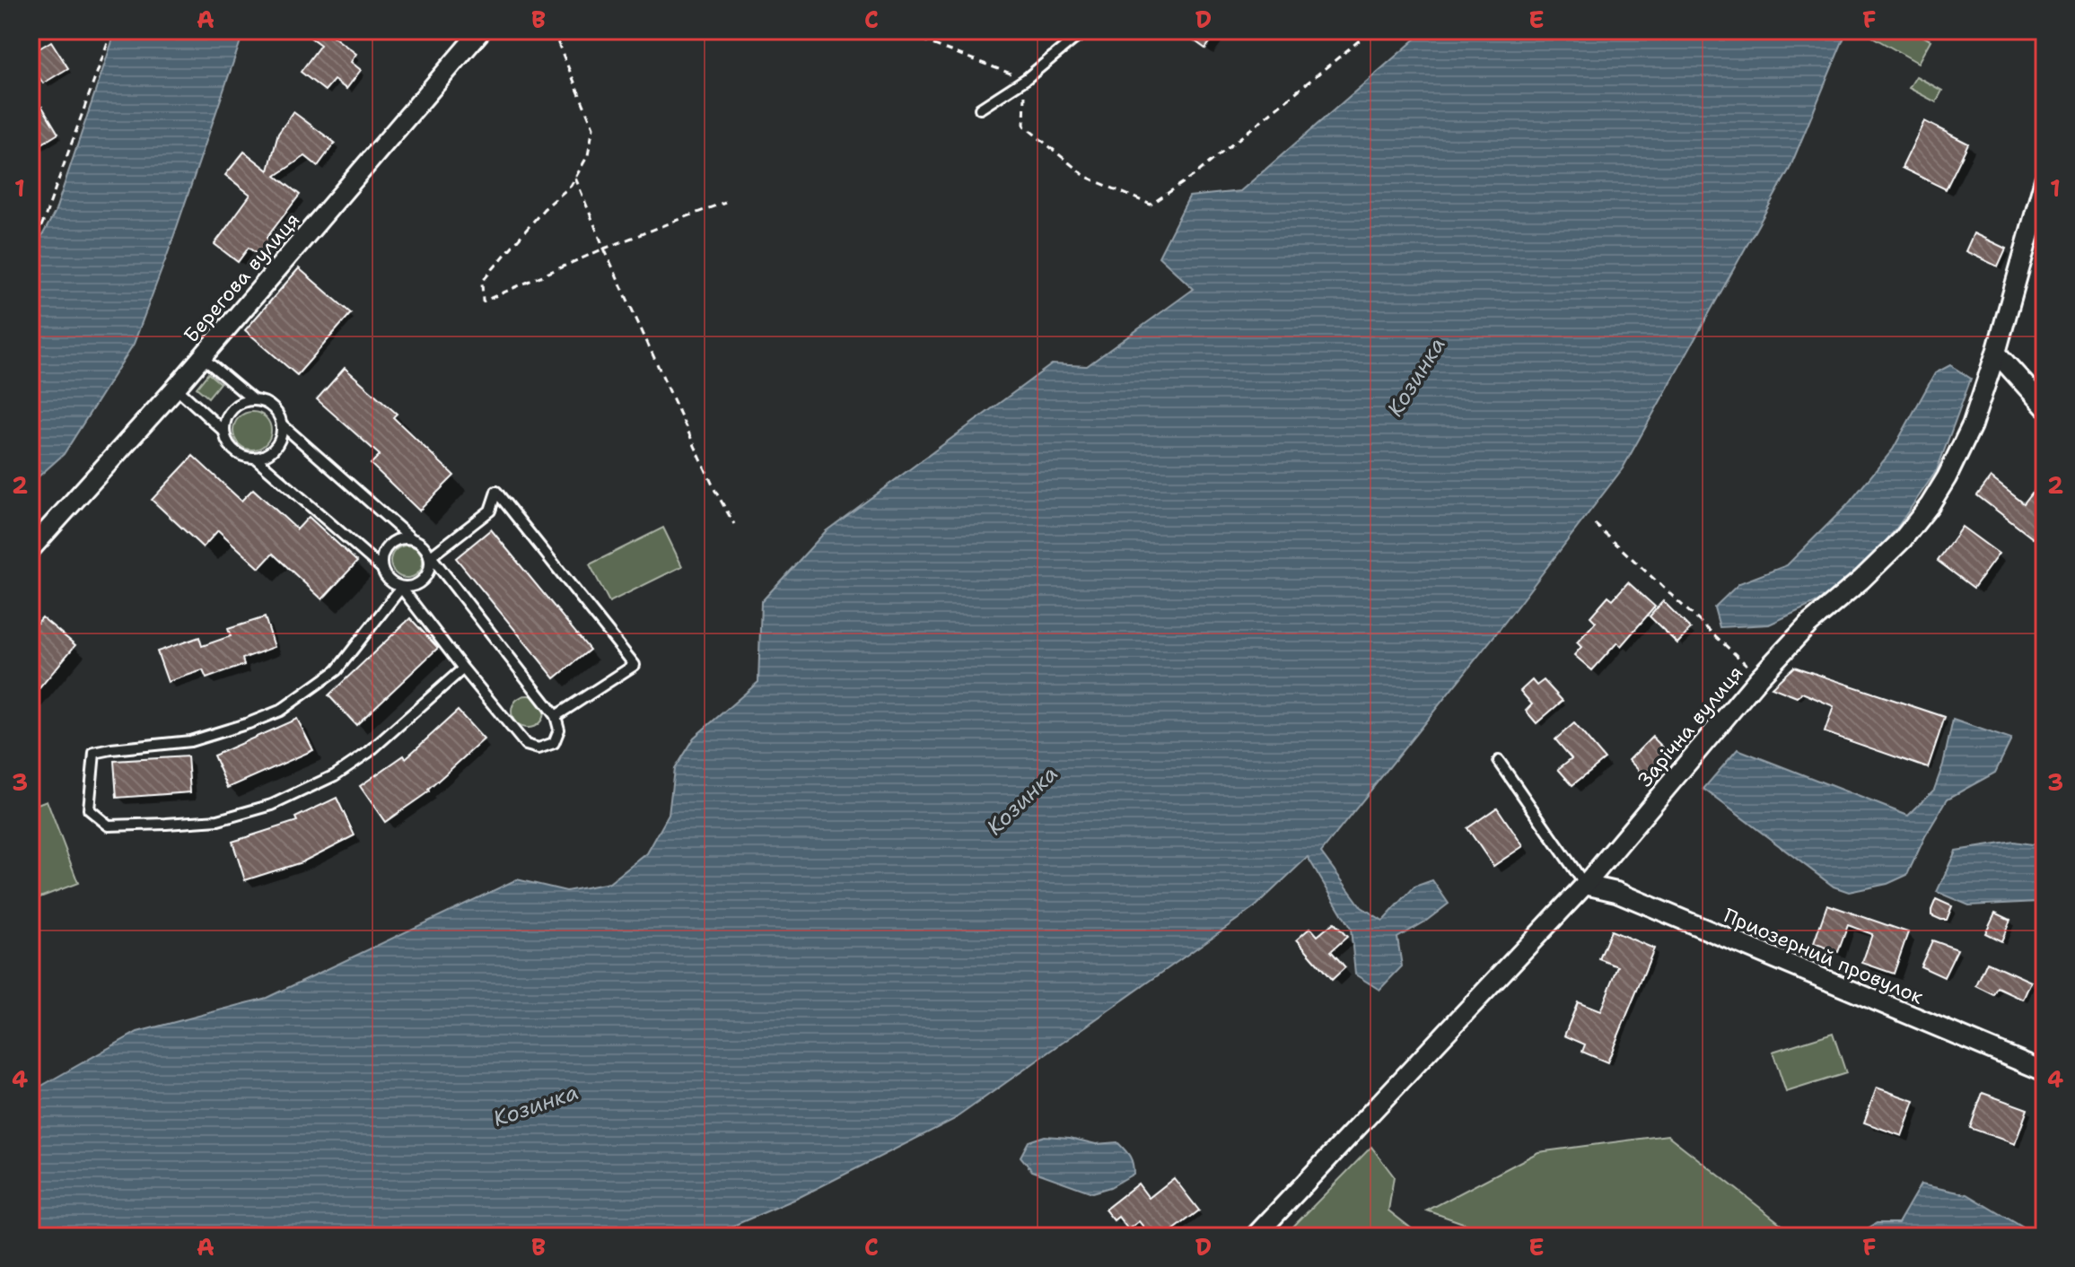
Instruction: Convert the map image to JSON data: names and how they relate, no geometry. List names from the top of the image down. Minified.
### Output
{"streets":{"street":["Берегова вулиця","Зарічна вулиця","Приозерний провулок"]},"crossings":[["Зарічна вулиця","Приозерний провулок"]],"water":["Козинка"],"grid":{"columns":["A","B","C","D","E","F"],"rows":["1","2","3","4"]}}
